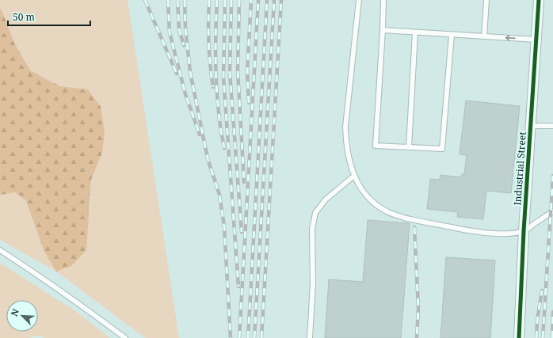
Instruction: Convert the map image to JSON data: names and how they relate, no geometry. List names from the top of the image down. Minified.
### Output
{"streets":{"street":["Industrial Street"]},"scale_bar":"50 m","north":"top left"}
